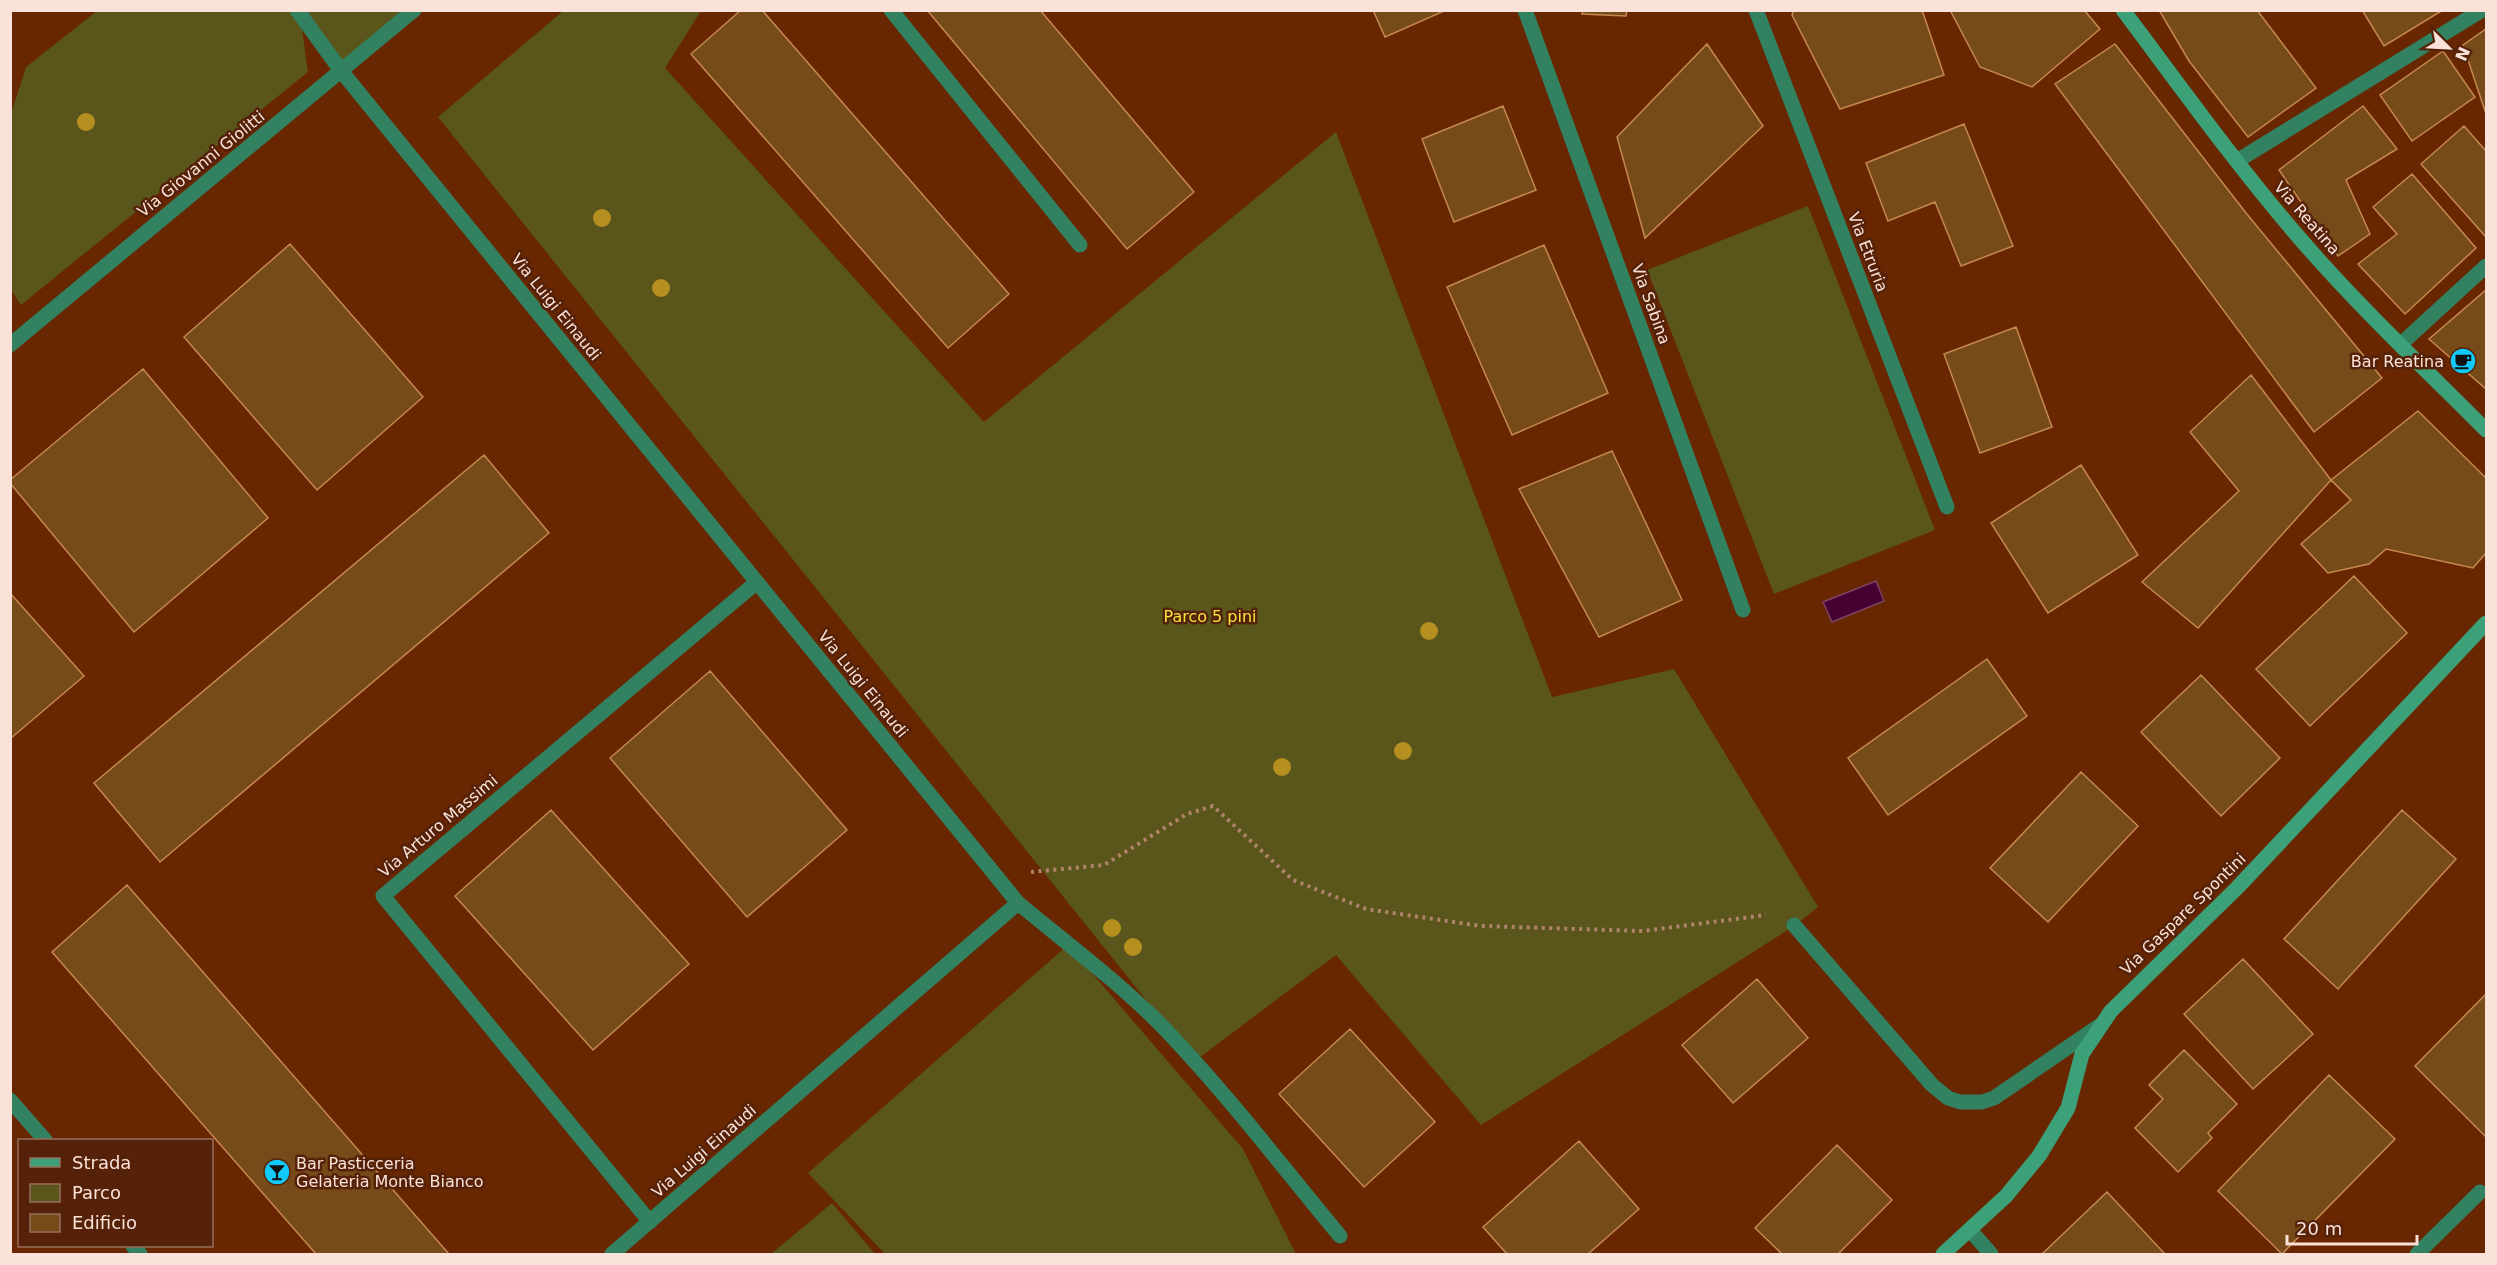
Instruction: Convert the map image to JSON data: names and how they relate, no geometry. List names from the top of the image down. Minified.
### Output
{"streets":{"main road":["Via Reatina","Via Gaspare Spontini"],"street":["Via Giovanni Giolitti","Via Etruria","Via Sabina","Via Luigi Einaudi","Via Arturo Massimi"]},"crossings":[["Via Giovanni Giolitti","Via Luigi Einaudi"],["Via Luigi Einaudi","Via Arturo Massimi"]],"parks":["Parco 5 pini"],"places":{"cafe":["Bar Reatina"],"bar":["Bar Pasticceria Gelateria Monte Bianco"]},"legend":["Strada","Parco","Edificio"],"scale_bar":"20 m","north":"bottom right"}
